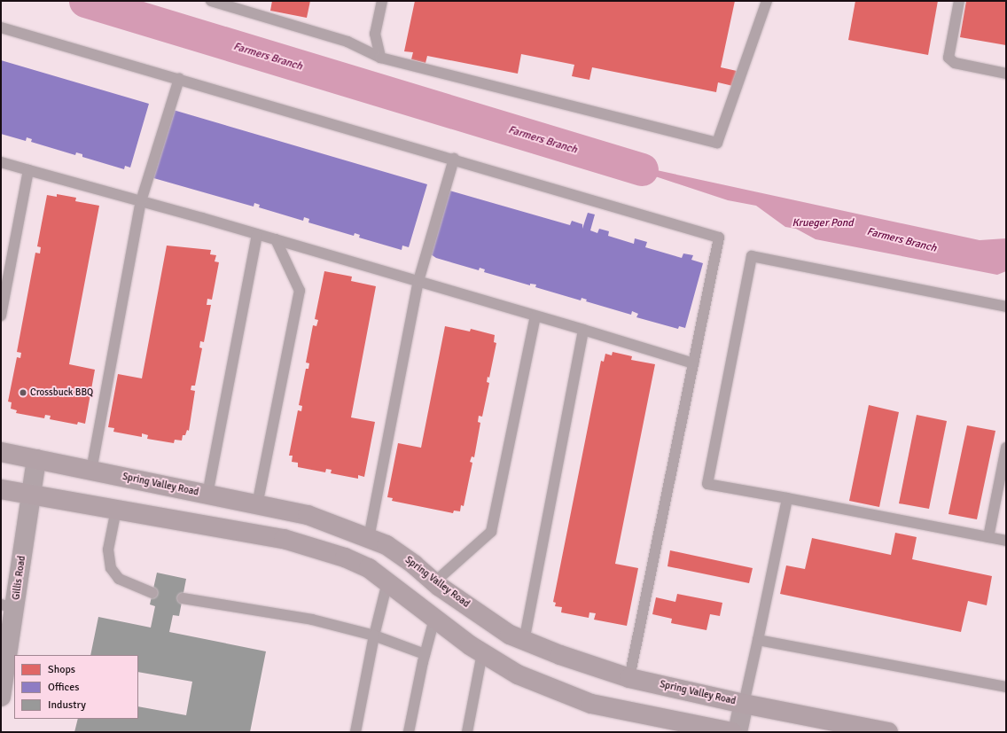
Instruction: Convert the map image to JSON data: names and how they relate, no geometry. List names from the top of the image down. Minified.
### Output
{"streets":{"main road":["Spring Valley Road"],"street":["Gillis Road"]},"crossings":[["Spring Valley Road","Gillis Road"]],"water":["Farmers Branch","Krueger Pond"],"places":["Crossbuck BBQ"],"legend":["Shops","Offices","Industry"]}
